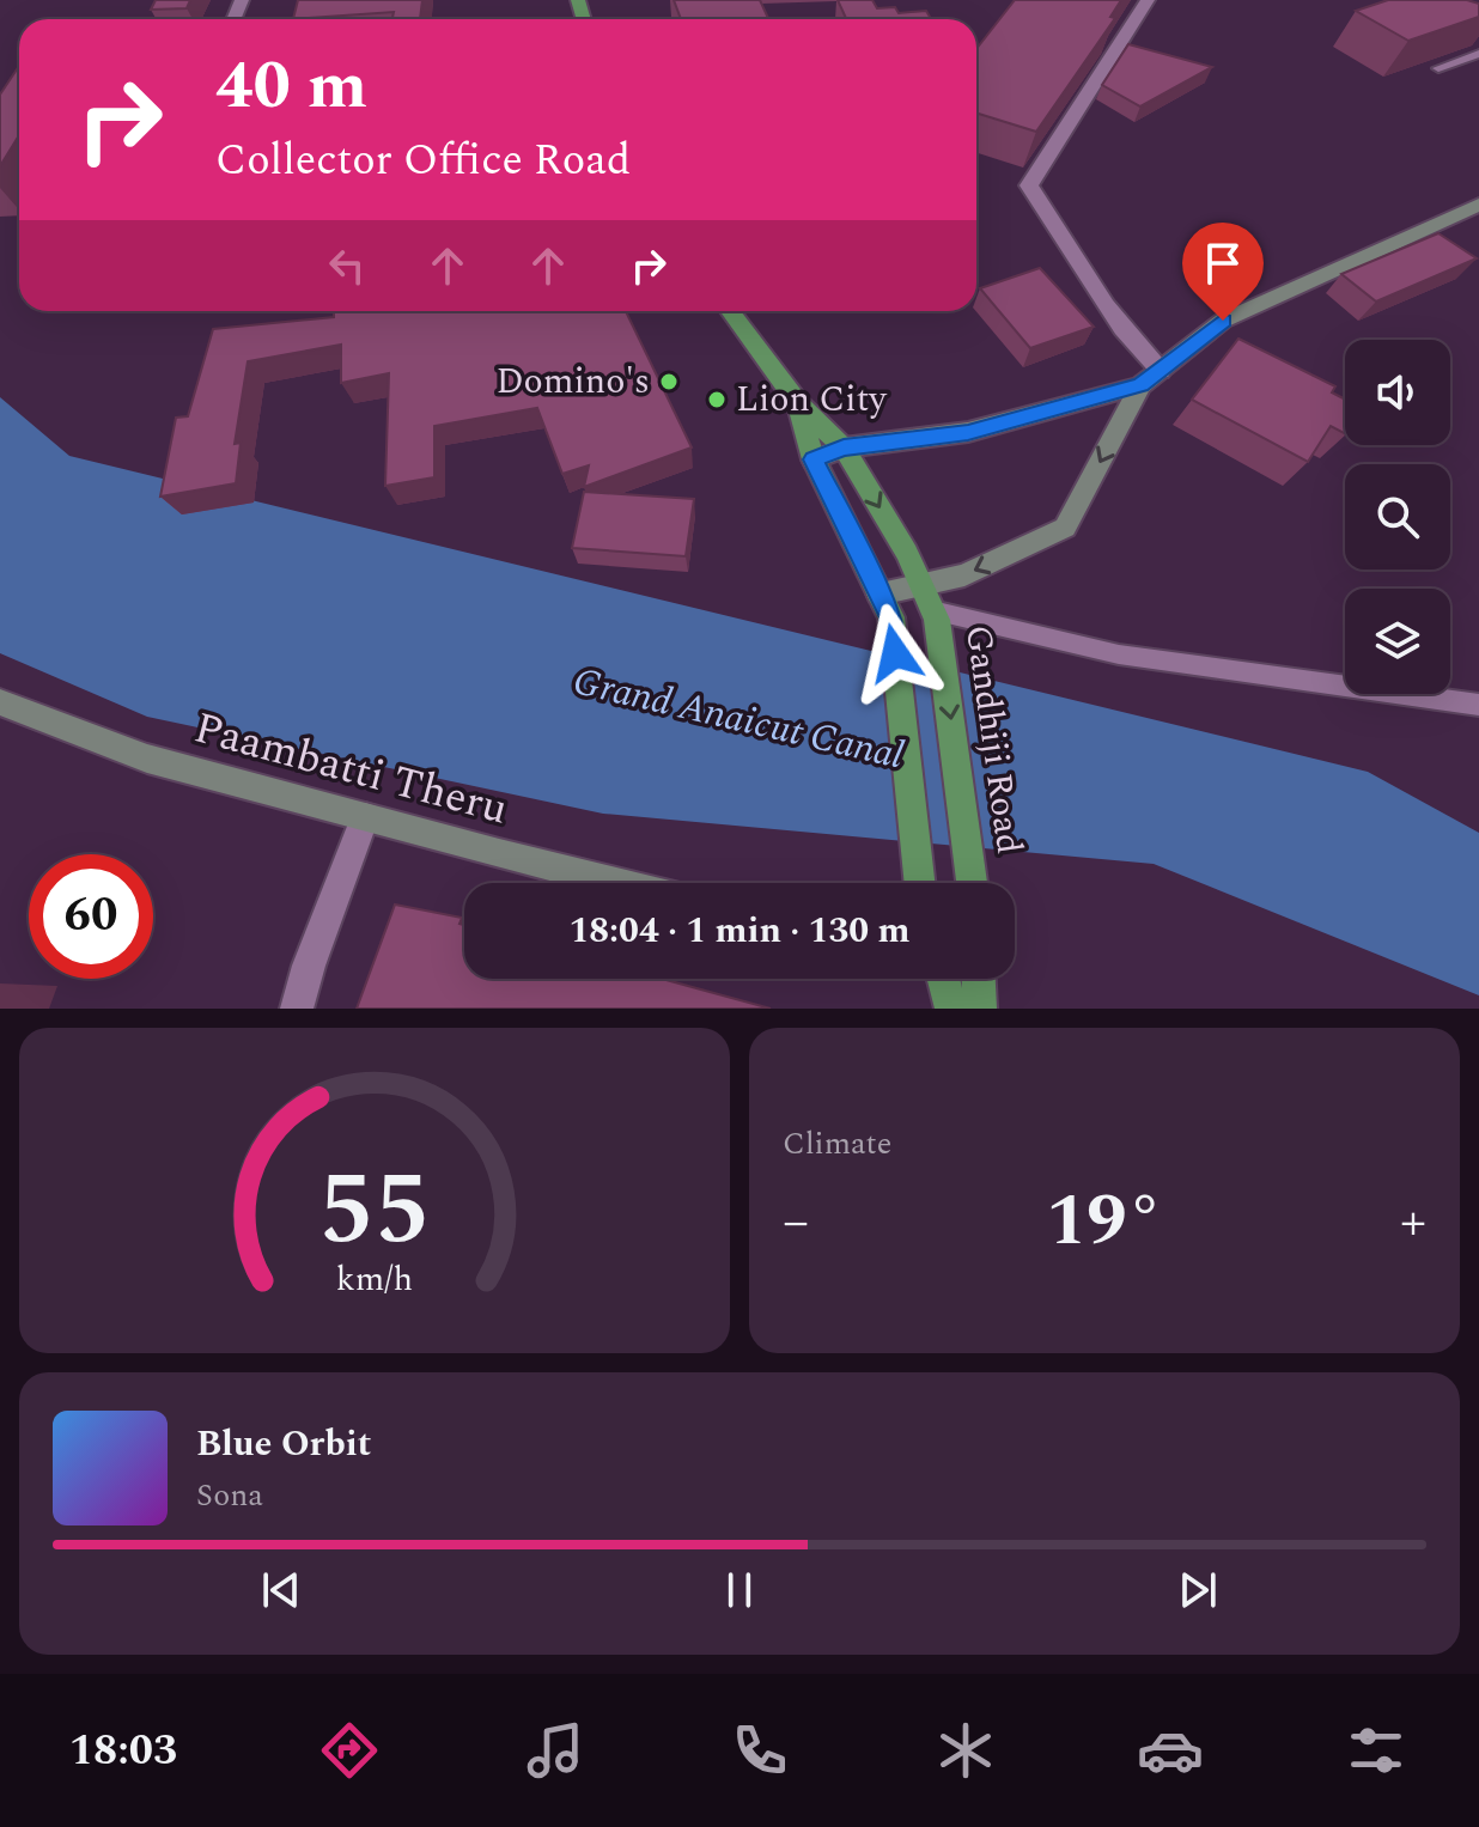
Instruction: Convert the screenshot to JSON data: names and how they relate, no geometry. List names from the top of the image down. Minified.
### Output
{"streets":{"main road":["Gandhiji Road","Paambatti Theru"]},"water":["Grand Anaicut Canal"],"places":["Domino's","Lion City"],"page":{"turn":["40 m","Collector Office Road"],"limit":"60","trip":"18:04 · 1 min · 130 m","tile":"Climate","heat":["−","19°","+"],"song":["Blue Orbit","Sona"],"tabs":"18:03","gauge":["55","km/h"]}}
